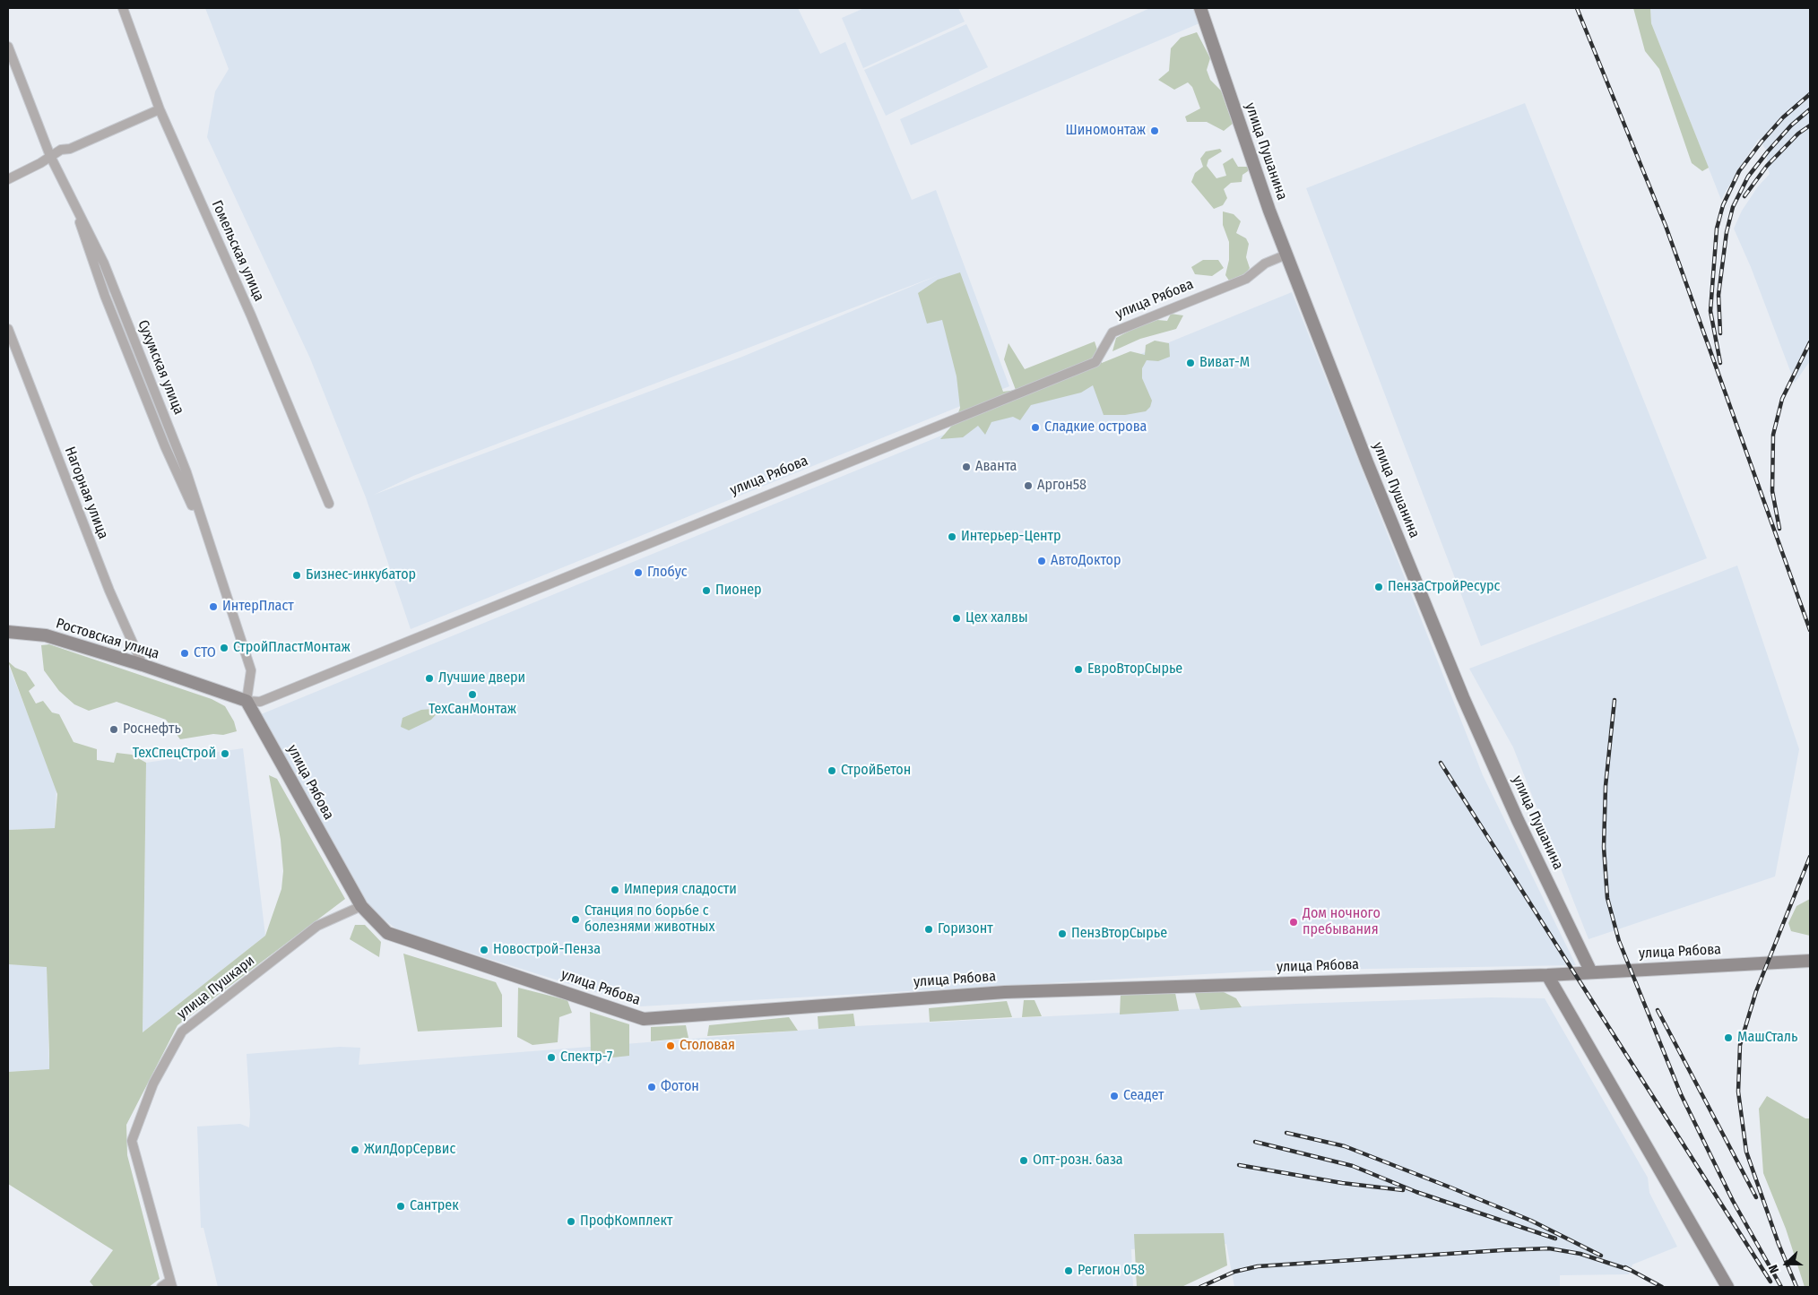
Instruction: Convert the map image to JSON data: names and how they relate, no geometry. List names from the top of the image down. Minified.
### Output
{"streets":{"street":["улица Пушанина","Гомельская улица","улица Рябова","Сухумская улица","Нагорная улица","Ростовская улица","улица Пушкари"]},"crossings":[["улица Пушанина","улица Рябова"],["улица Рябова","Сухумская улица"],["улица Рябова","Ростовская улица"],["улица Рябова","улица Пушкари"],["Нагорная улица","Ростовская улица"]],"places":["Шиномонтаж","Виват-М","Сладкие острова","Аванта","Аргон58","Интерьер-Центр","АвтоДоктор","Глобус","Бизнес-инкубатор","ПензаСтройРесурс","Пионер","ИнтерПласт","Цех халвы","СтройПластМонтаж","СТО","ЕвроВторСырье","Лучшие двери","ТехСанМонтаж","Роснефть","ТехСпецСтрой","СтройБетон","Империя сладости","Станция по борьбе с болезнями животных","Дом ночного пребывания","Горизонт","ПензВторСырье","Новострой-Пенза","МашСталь","Столовая","Спектр-7","Фотон","Сеадет","ЖилДорСервис","Опт-розн. база","Сантрек","ПрофКомплект","Регион 058"],"north":"left"}
